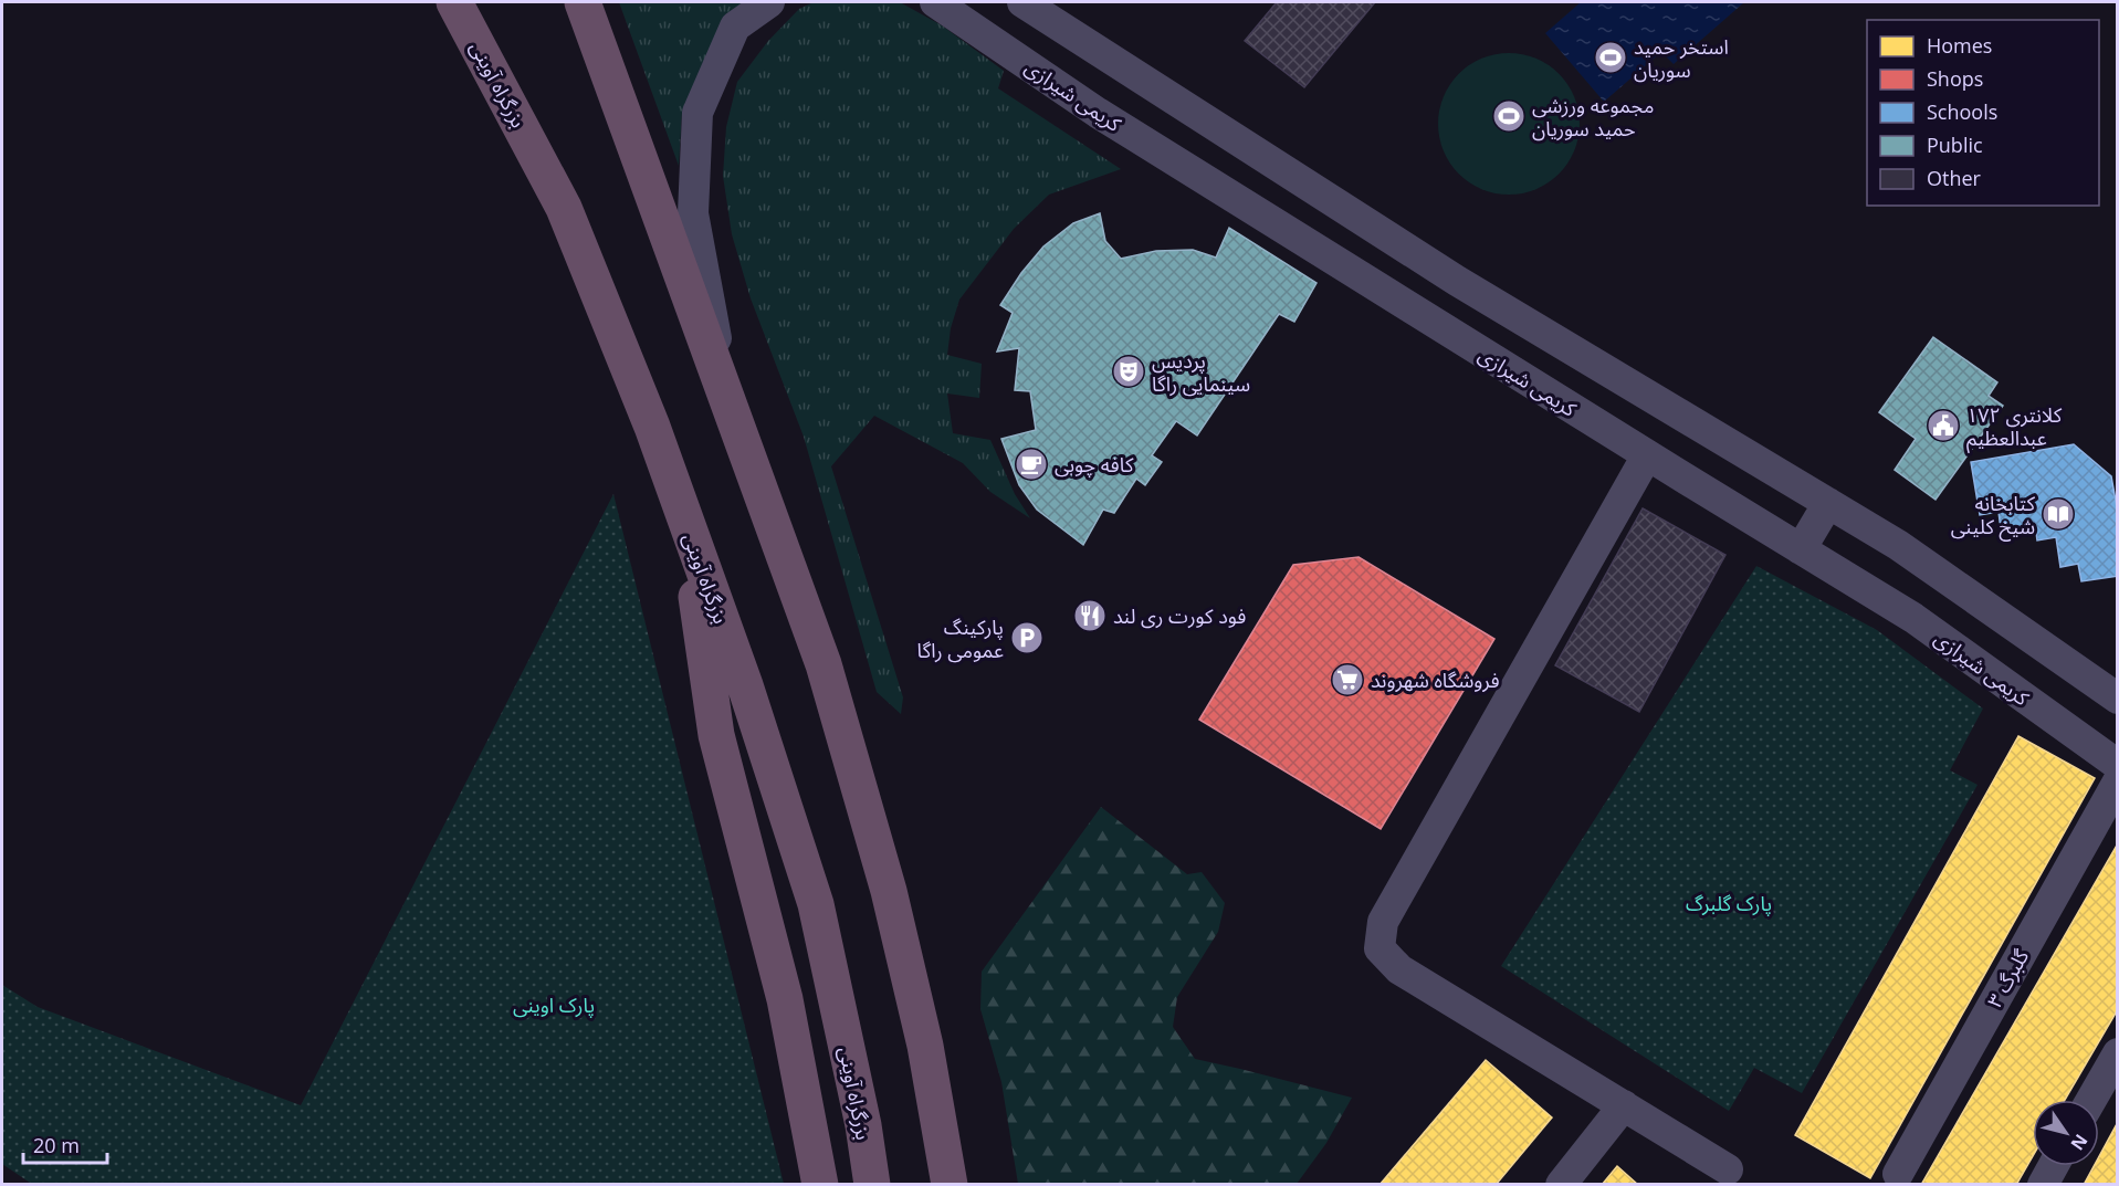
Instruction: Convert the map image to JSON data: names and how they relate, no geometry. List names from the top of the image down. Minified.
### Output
{"streets":{"highway":["بزرگراه آوینی"],"street":["کریمی شیرازی","گلبرگ ۳"]},"parks":["پارک گلبرگ","پارک اوینی"],"places":{"sports":["استخر حمید سوریان","مجموعه ورزشی حمید سوریان"],"theatre":["پردیس سینمایی راگا"],"public building":["کلانتری ۱۷۲ عبدالعظیم"],"cafe":["کافه چوبی"],"library":["کتابخانه شیخ کلینی"],"restaurant":["فود کورت ری لند"],"parking":["پارکینگ عمومی راگا"],"supermarket":["فروشگاه شهروند"]},"legend":["Homes","Shops","Schools","Public","Other"],"scale_bar":"20 m","north":"bottom right"}
